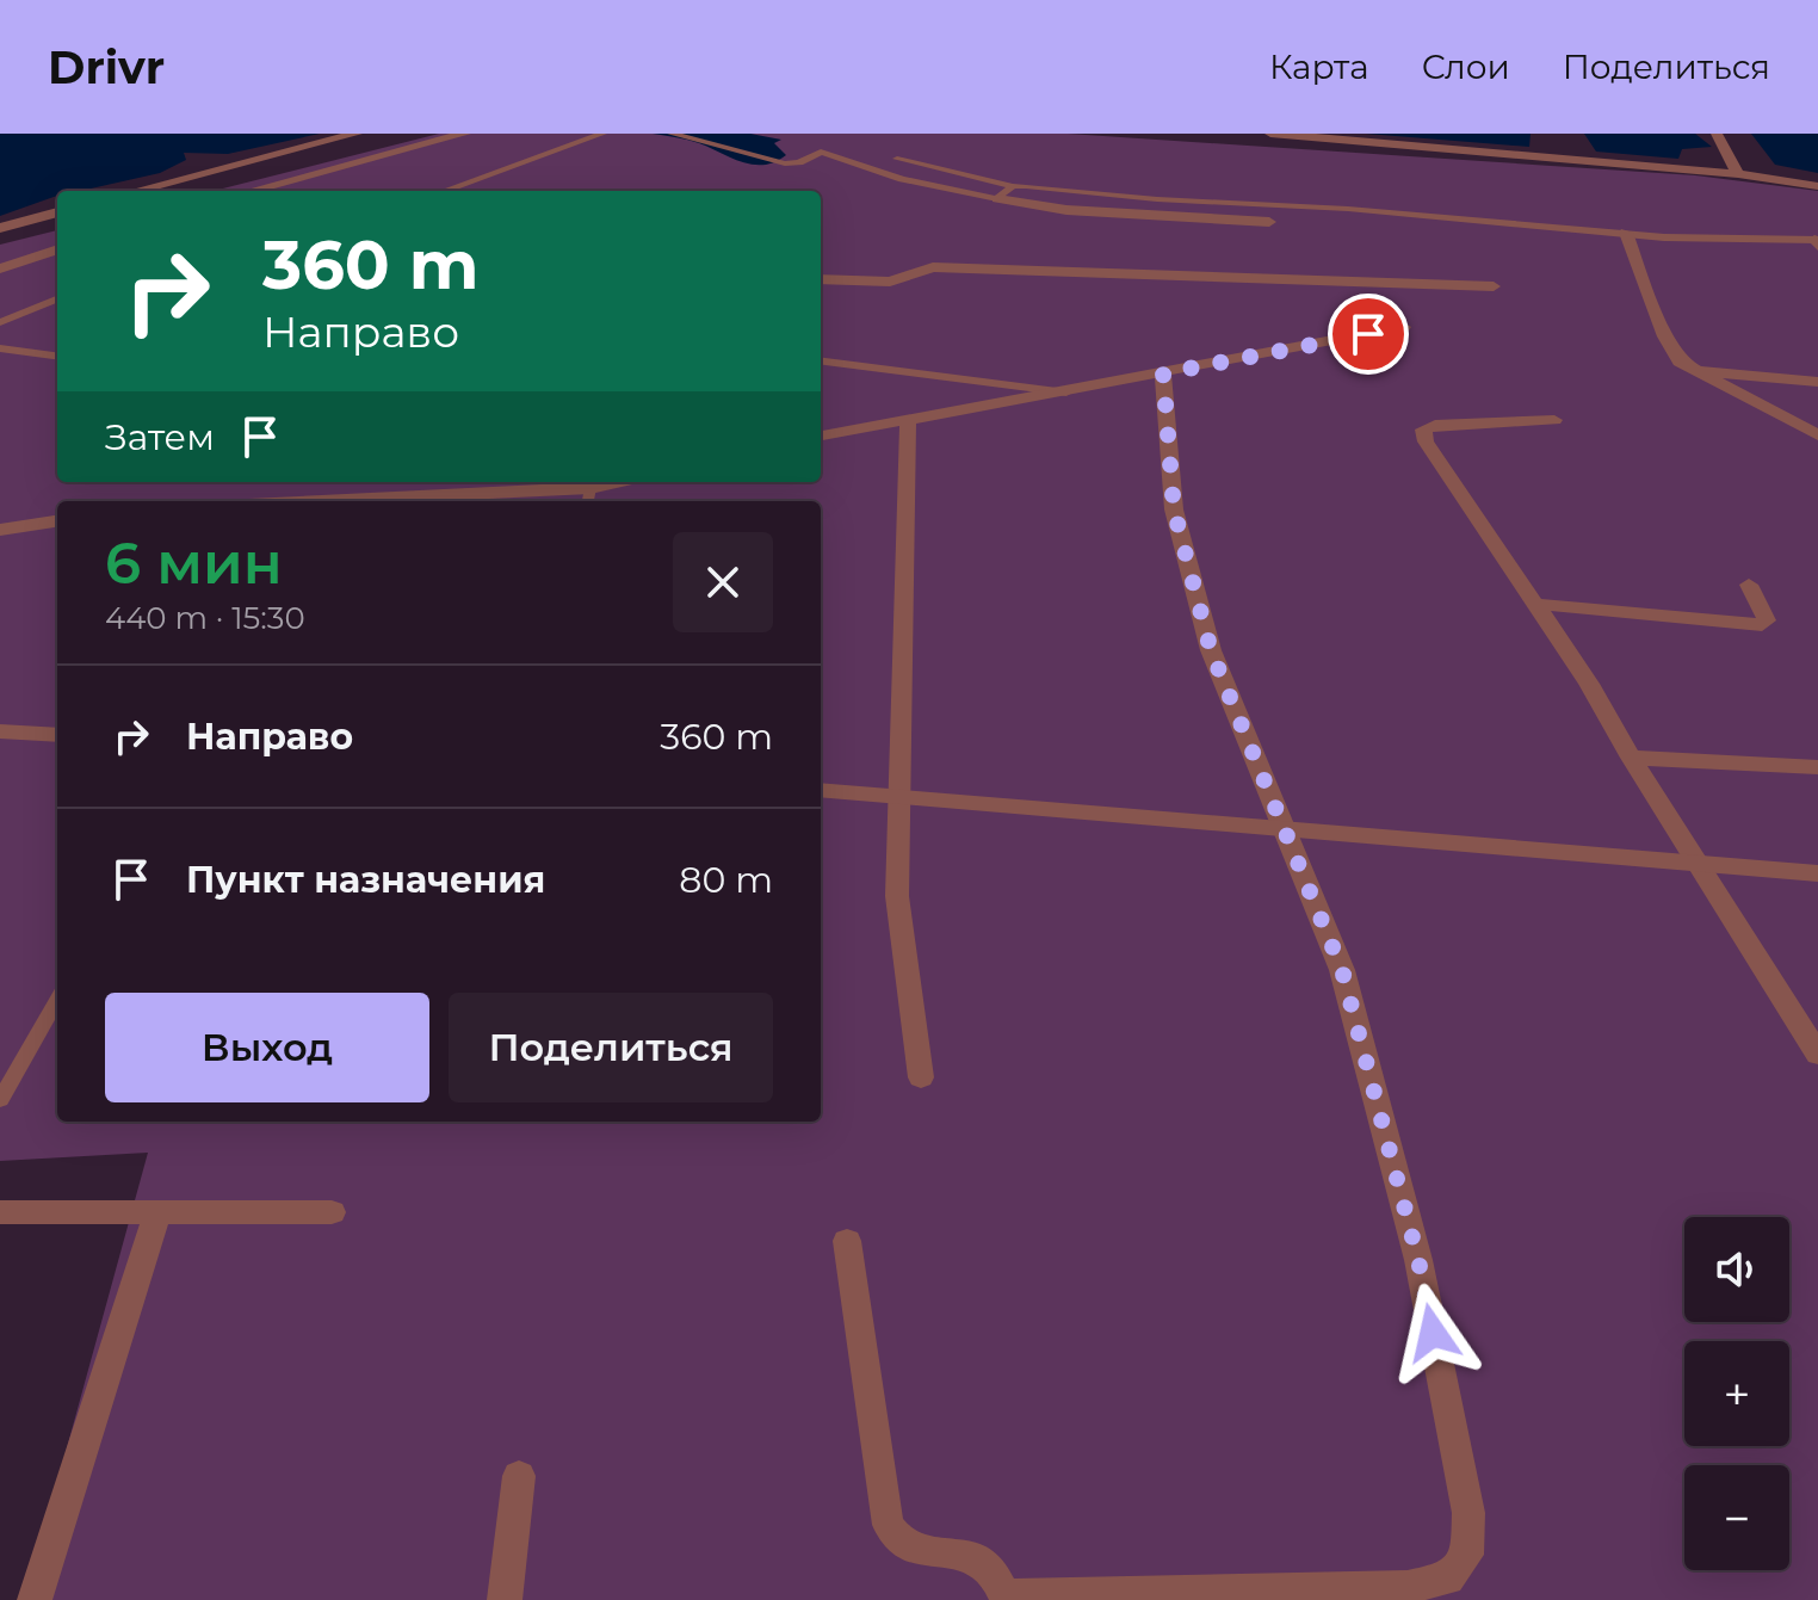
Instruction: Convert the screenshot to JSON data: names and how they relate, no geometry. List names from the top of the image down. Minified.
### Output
{"page":{"header":"Drivr","nav":["Карта","Слои","Поделиться"],"turn":["360 m","Направо"],"then":"Затем","heading":["6 мин","440 m · 15:30"],"list":[{"name":"Направо","value":"360 m"},{"name":"Пункт назначения","value":"80 m"}],"buttons":["Выход","Поделиться"],"map_buttons":["+","−"]}}
